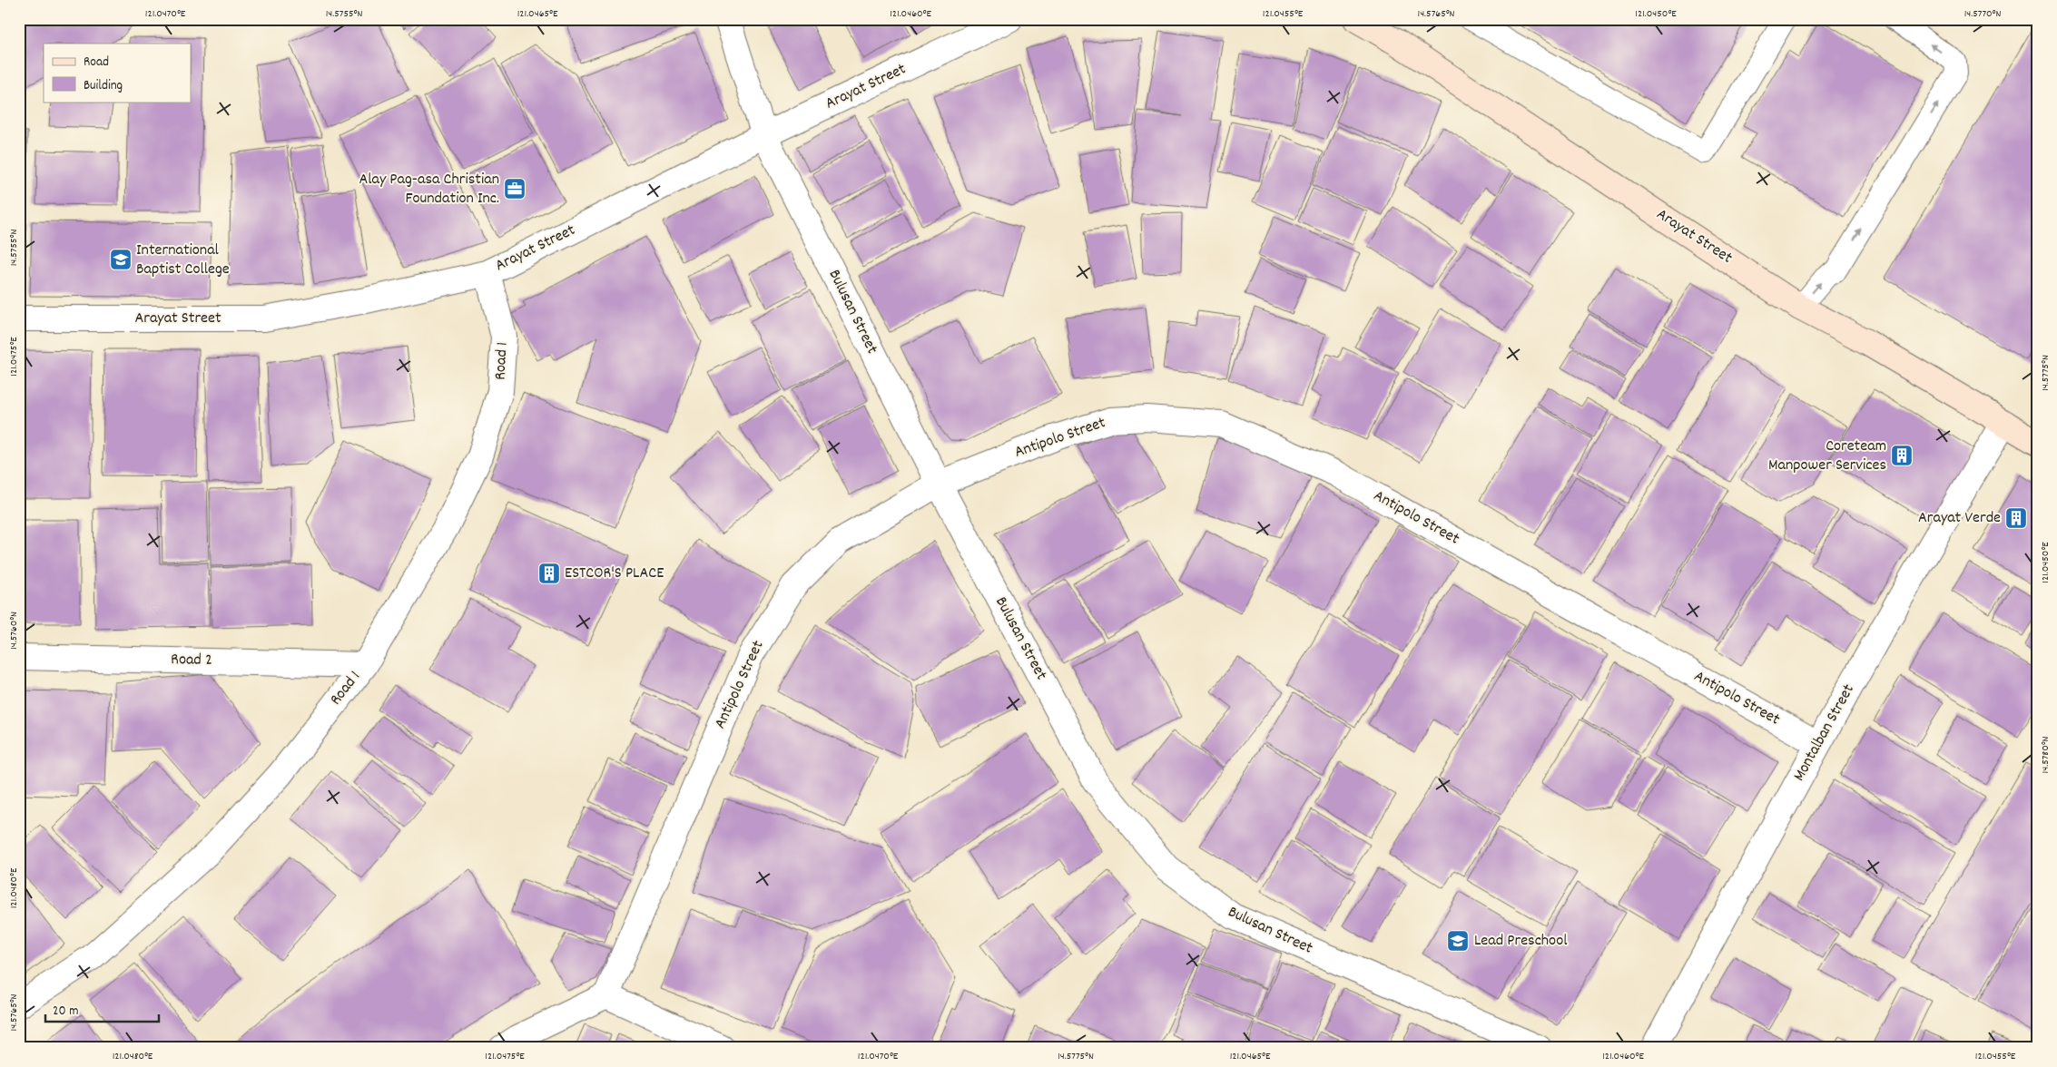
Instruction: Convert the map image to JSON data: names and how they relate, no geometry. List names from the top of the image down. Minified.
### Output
{"streets":{"street":["Arayat Street","Bulusan Street","Road 1","Antipolo Street","Road 2","Montalban Street"]},"crossings":[["Arayat Street","Bulusan Street"],["Arayat Street","Road 1"],["Arayat Street","Montalban Street"],["Bulusan Street","Antipolo Street"],["Road 1","Road 2"],["Antipolo Street","Montalban Street"]],"places":{"office":["Alay Pag-asa Christian Foundation Inc."],"school or university":["International Baptist College","Lead Preschool"],"building":["Coreteam Manpower Services","Arayat Verde","ESTCOR'S PLACE"]},"legend":["Road","Building"],"scale_bar":"20 m","coordinates":["121.0470°E","14.5755°N","121.0465°E","121.0460°E","121.0455°E","14.5765°N","121.0450°E","14.5770°N","121.0475°E","14.5775°N","14.5760°N","14.5780°N","121.0480°E"]}
